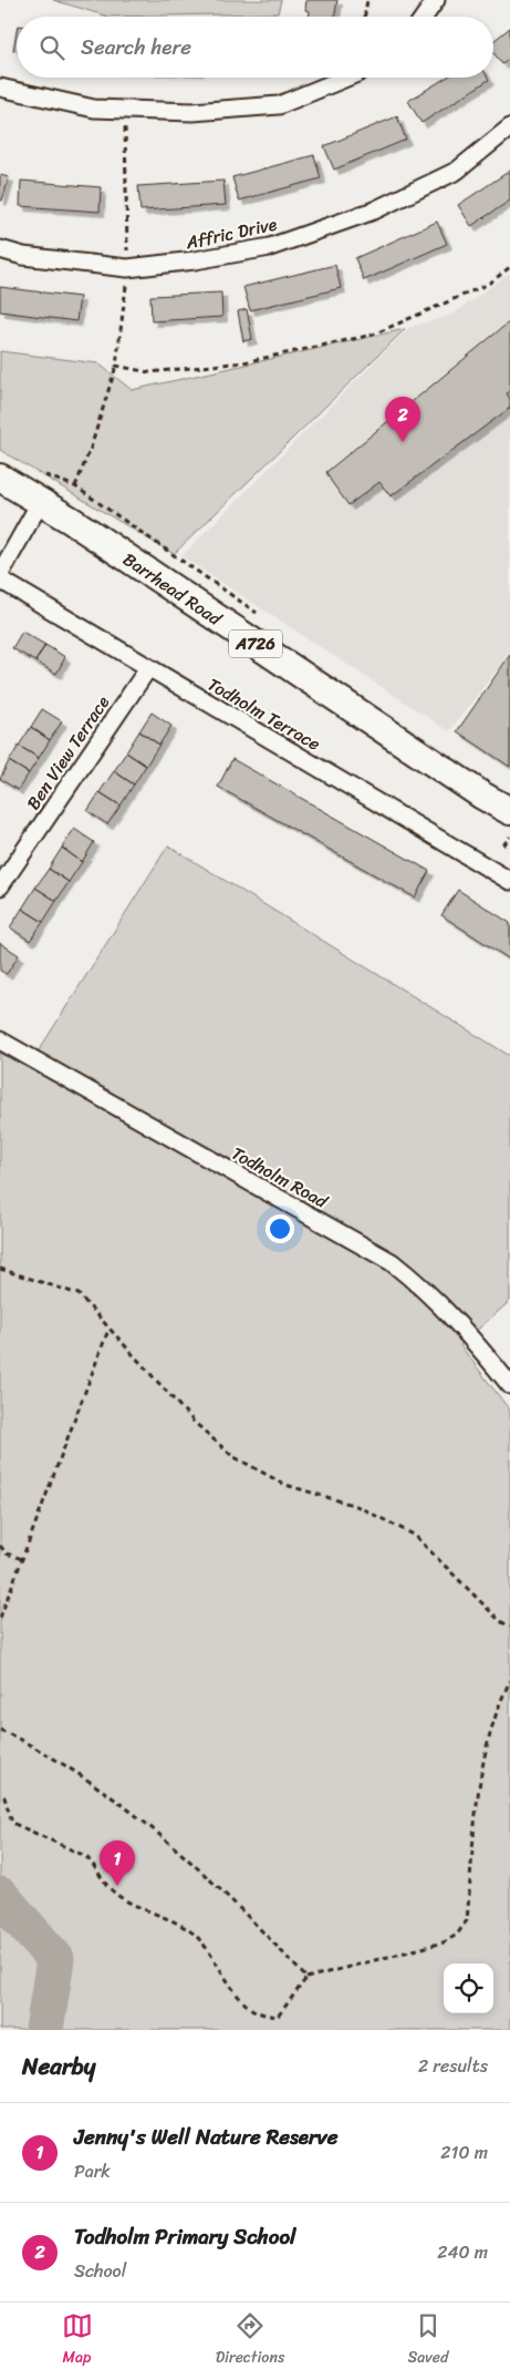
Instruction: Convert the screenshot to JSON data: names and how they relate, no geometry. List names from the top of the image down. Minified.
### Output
{"streets":{"main road":["Barrhead Road","A726"],"street":["Affric Drive","Todholm Terrace","Ben View Terrace","Todholm Road"]},"crossings":[["Todholm Terrace","Ben View Terrace"]],"page":{"search":"Search here","pins":["2","1"],"heading":["Nearby","2 results"],"list":[{"mark":"1","name":"Jenny's Well Nature Reserve","note":"Park","value":"210 m"},{"mark":"2","name":"Todholm Primary School","note":"School","value":"240 m"}],"nav":["Map","Directions","Saved"]}}
